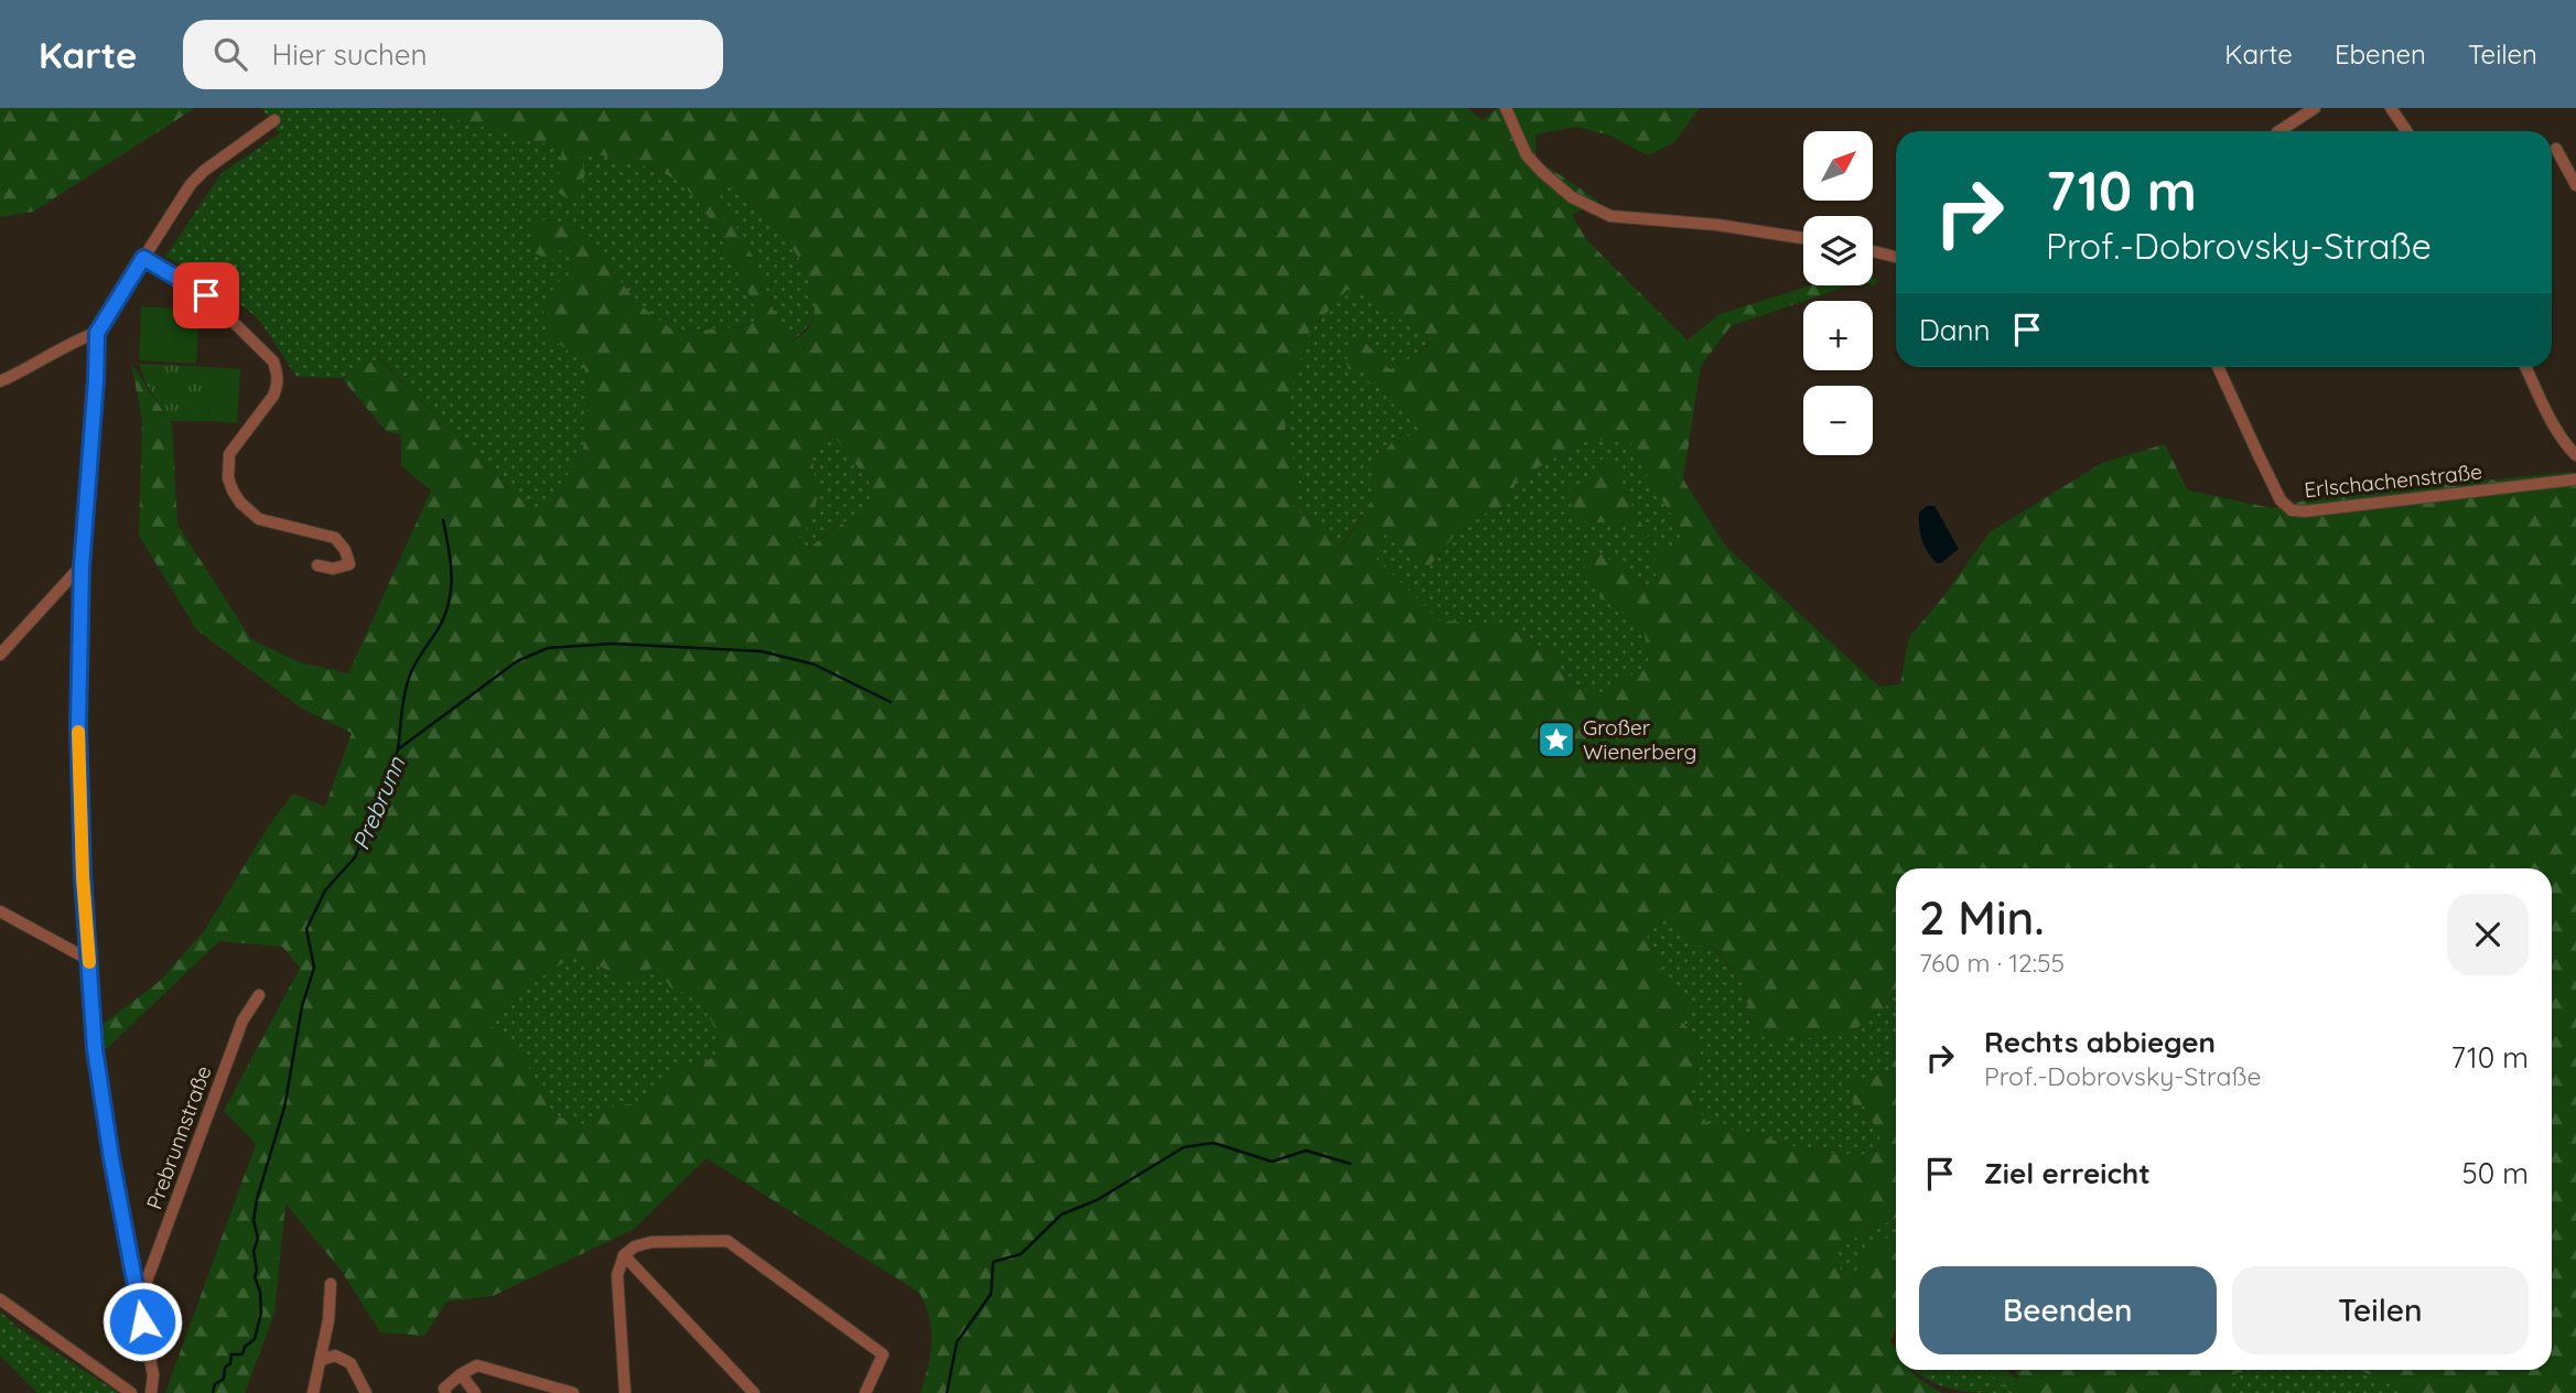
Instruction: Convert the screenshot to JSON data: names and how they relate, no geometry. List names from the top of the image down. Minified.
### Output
{"streets":{"street":["Erlschachenstraße","Prebrunnstraße"]},"water":["Prebrunn"],"places":{"place":["Großer Wienerberg"]},"north":"top right","page":{"header":"Karte","search":"Hier suchen","nav":["Karte","Ebenen","Teilen"],"map_buttons":["+","−"],"turn":["710 m","Prof.-Dobrovsky-Straße"],"then":"Dann","heading":["2 Min.","760 m · 12:55"],"list":[{"name":"Rechts abbiegen","note":"Prof.-Dobrovsky-Straße","value":"710 m"},{"name":"Ziel erreicht","value":"50 m"}],"buttons":["Beenden","Teilen"]}}
